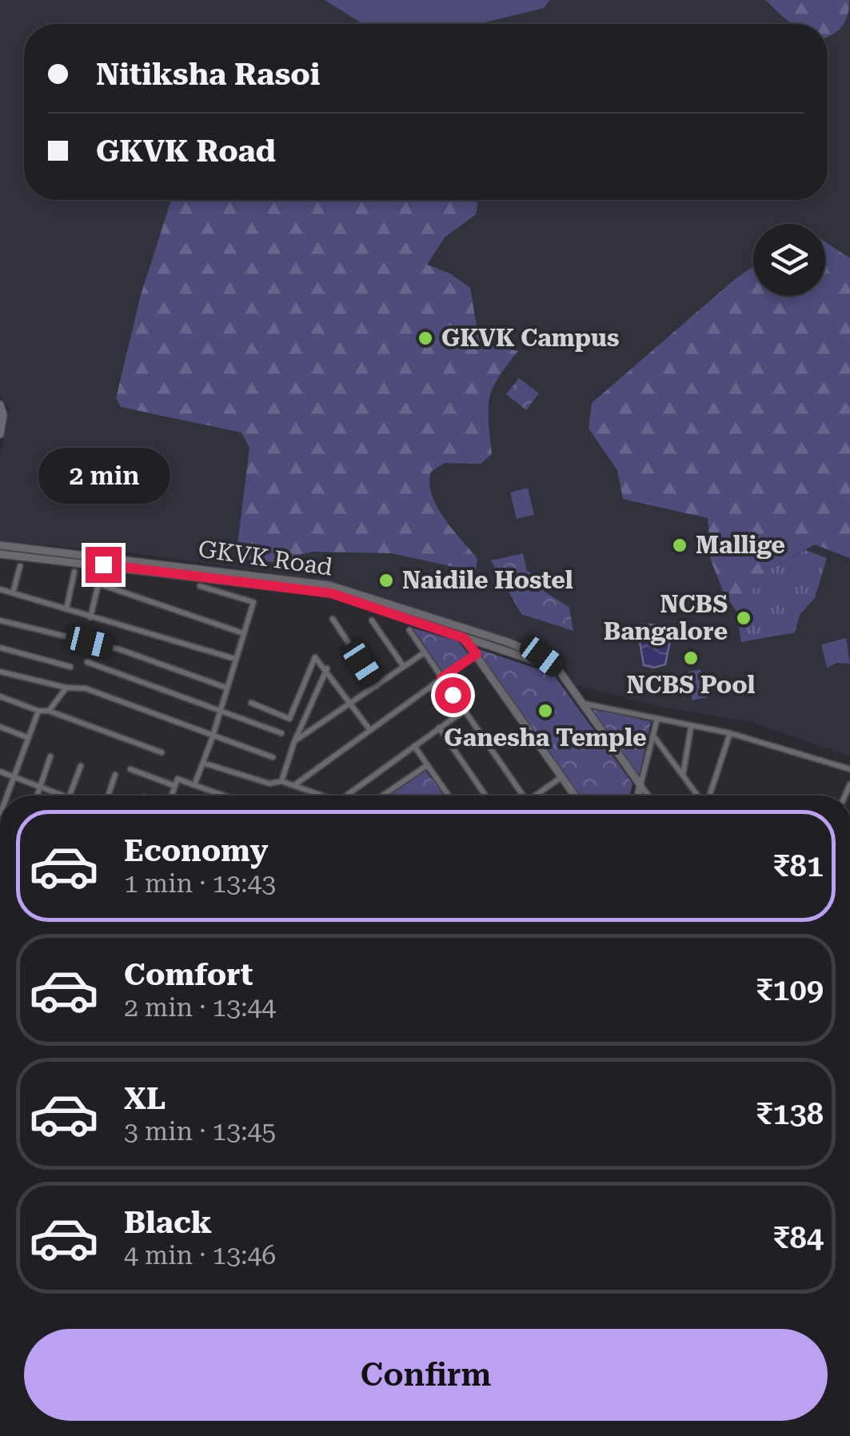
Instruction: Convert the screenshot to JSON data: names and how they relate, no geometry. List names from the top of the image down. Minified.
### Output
{"streets":{"main road":["GKVK Road"]},"places":["GKVK Campus","Mallige","Naidile Hostel","NCBS Bangalore","NCBS Pool","Ganesha Temple"],"page":{"banner":["Nitiksha Rasoi","GKVK Road"],"bubble":"2 min","list":[{"name":"Economy","note":"1 min · 13:43","value":"₹81"},{"name":"Comfort","note":"2 min · 13:44","value":"₹109"},{"name":"XL","note":"3 min · 13:45","value":"₹138"},{"name":"Black","note":"4 min · 13:46","value":"₹84"}],"buttons":"Confirm"}}
